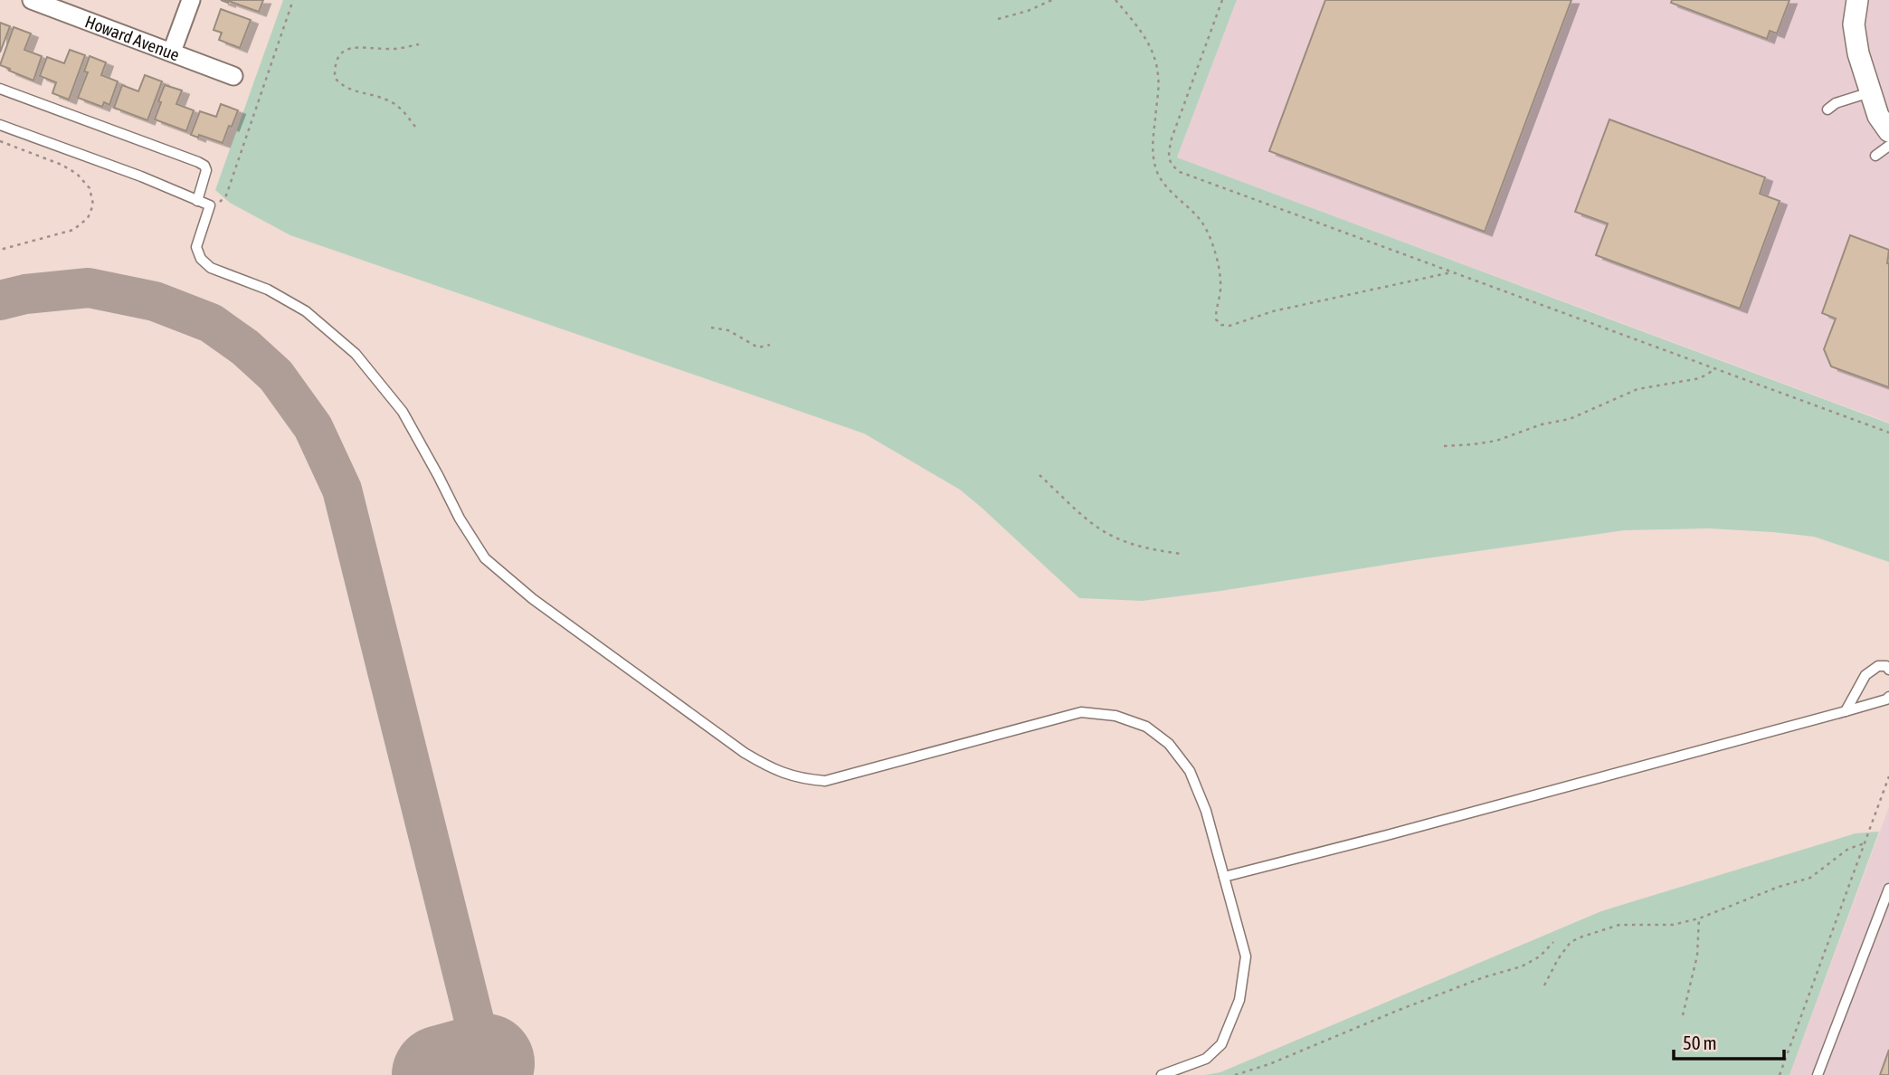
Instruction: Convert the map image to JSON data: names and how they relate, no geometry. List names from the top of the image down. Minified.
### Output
{"streets":{"street":["Howard Avenue"]},"scale_bar":"50 m"}
